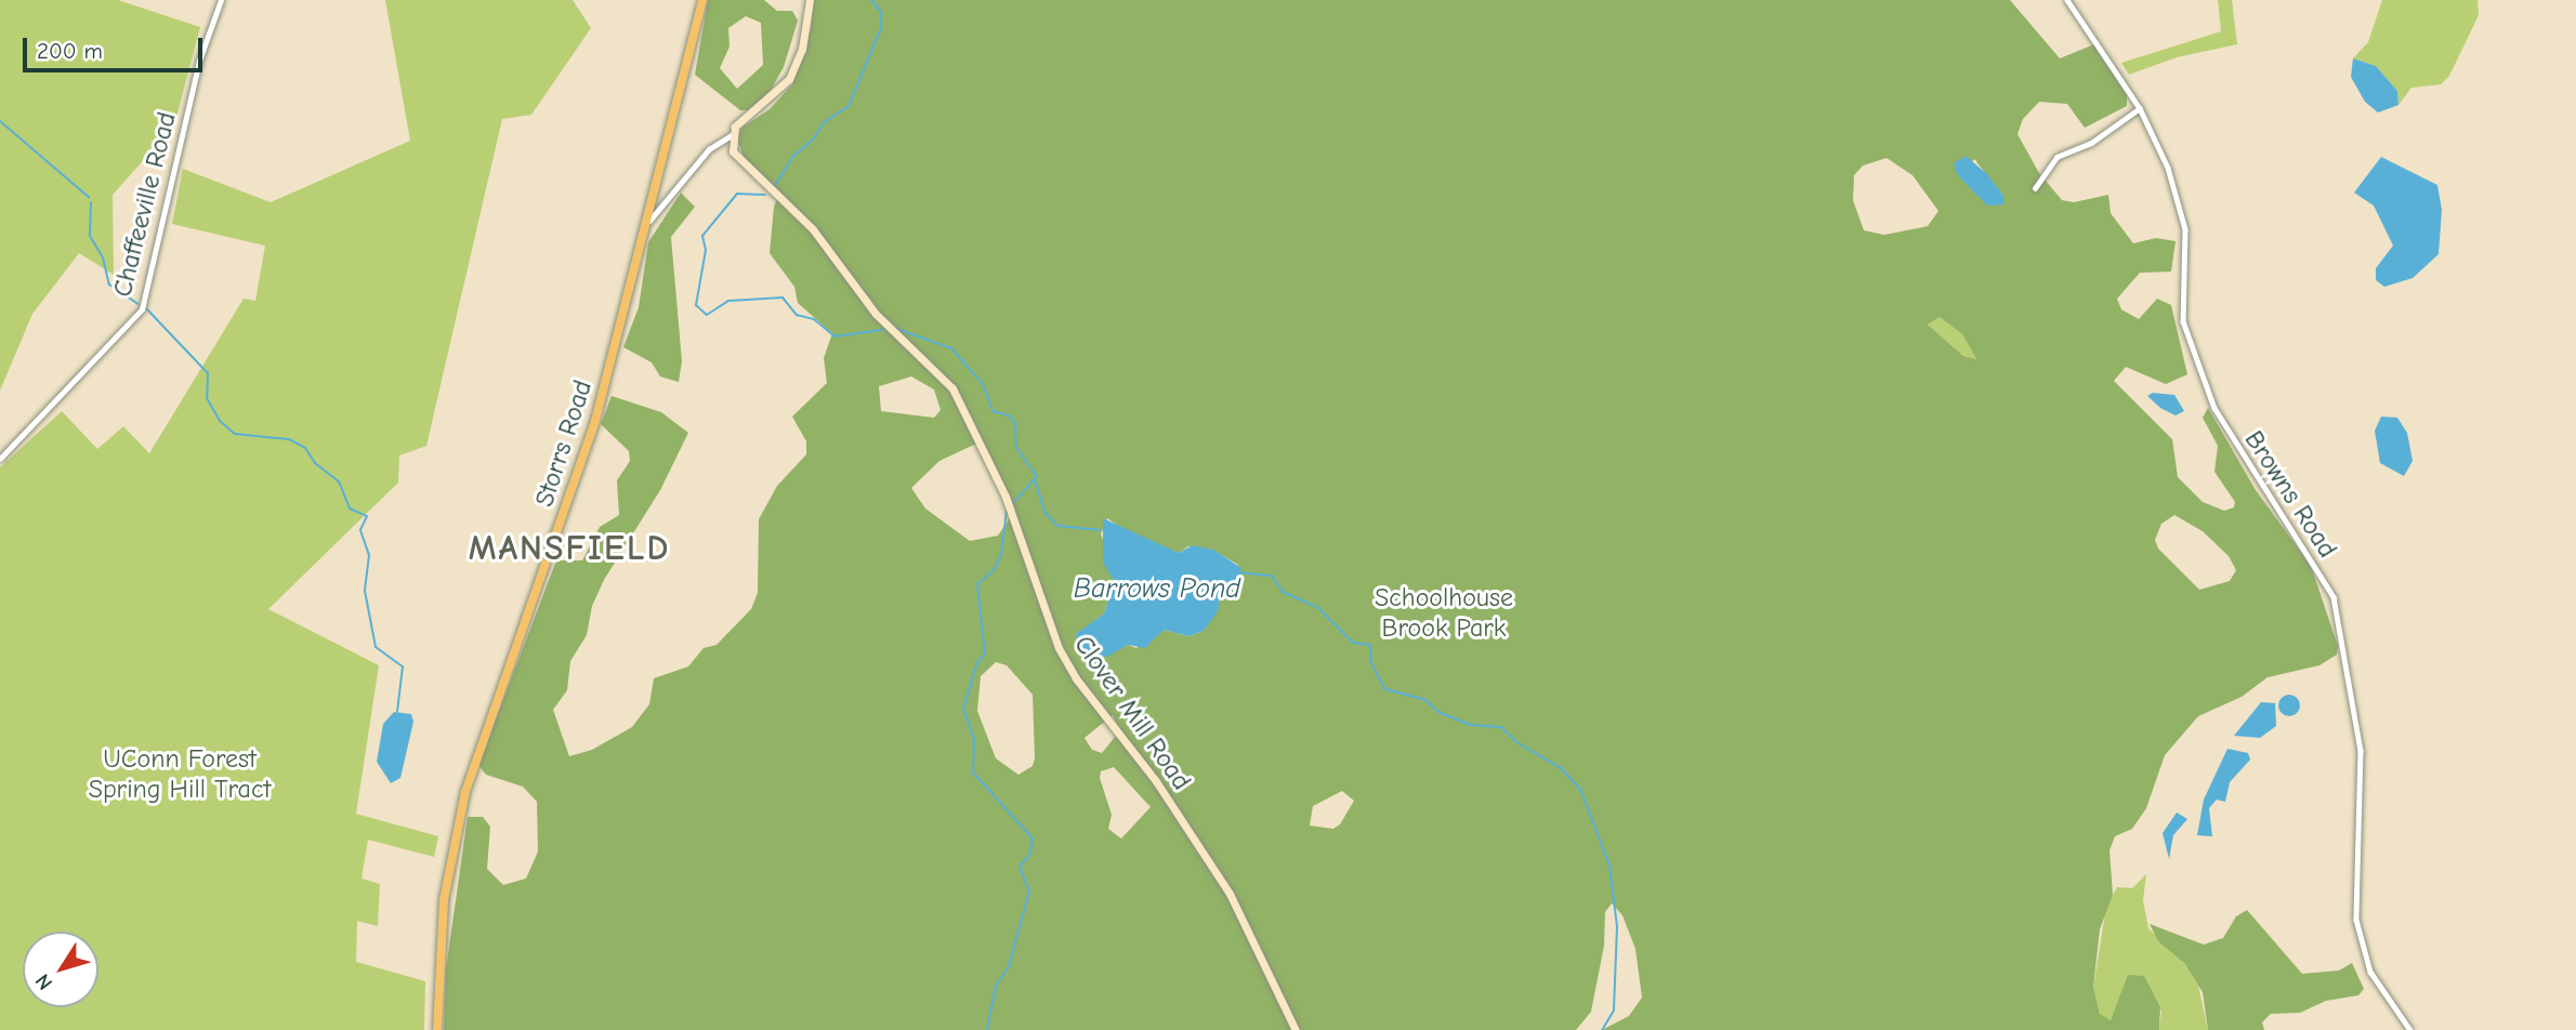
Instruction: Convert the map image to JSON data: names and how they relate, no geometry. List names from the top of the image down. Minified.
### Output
{"streets":{"main road":["Storrs Road"],"street":["Chaffeeville Road","Browns Road","Clover Mill Road"]},"districts":["MANSFIELD"],"water":["Barrows Pond"],"parks":["Schoolhouse Brook Park","UConn Forest Spring Hill Tract"],"scale_bar":"200 m","north":"bottom left"}
